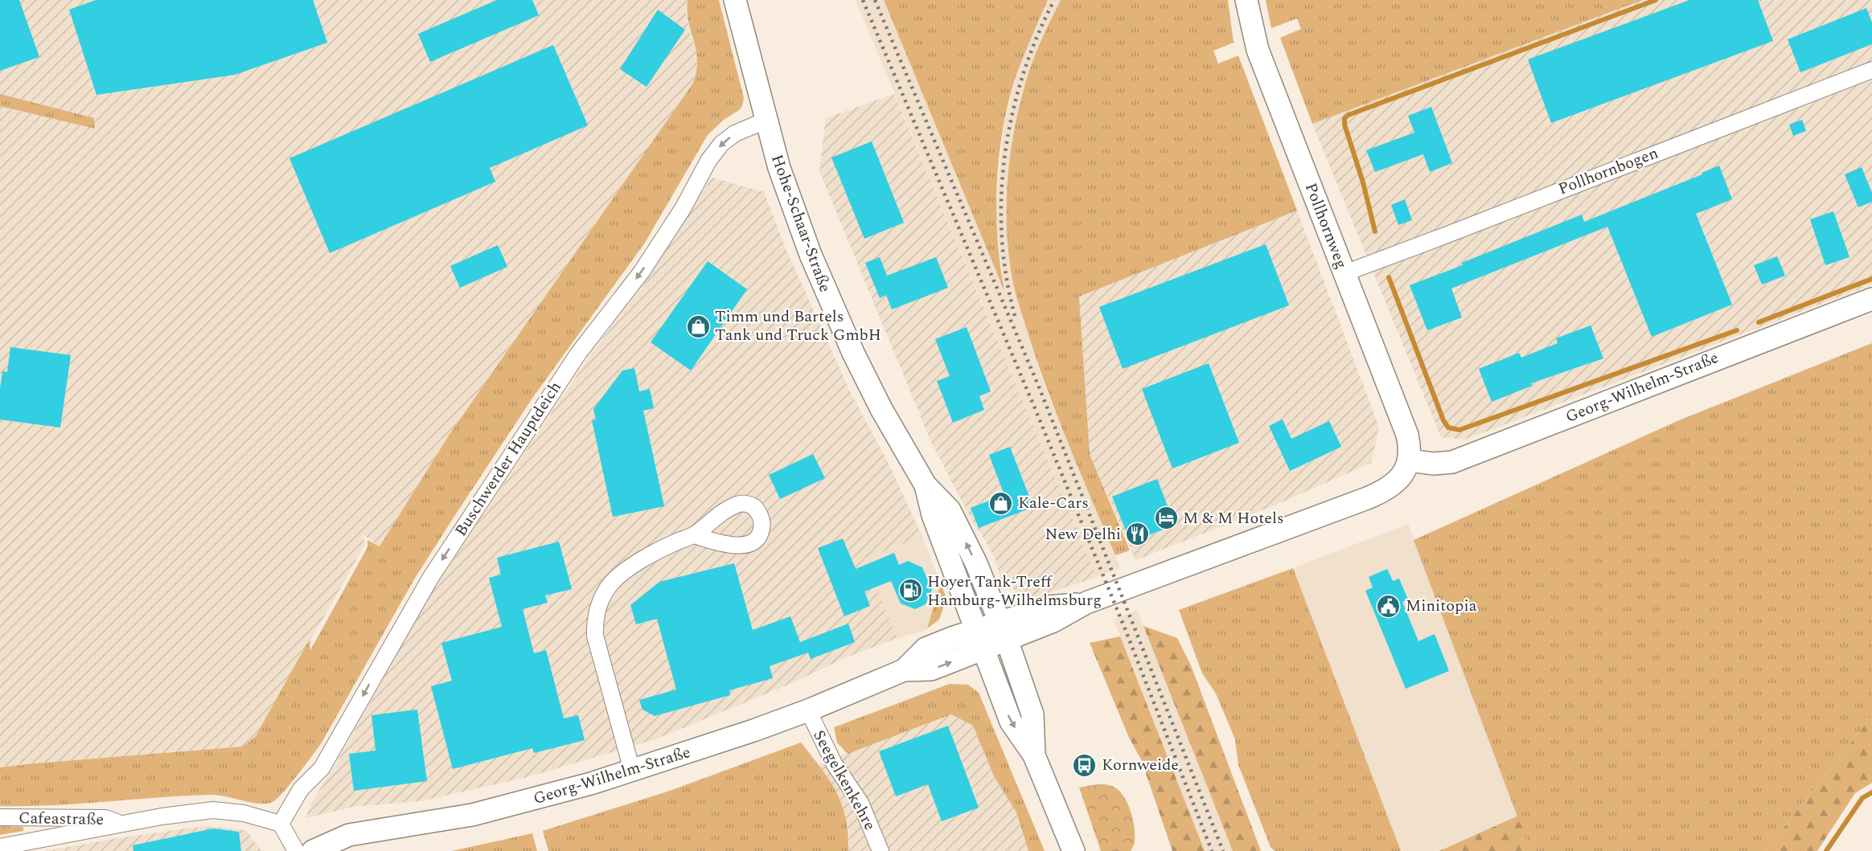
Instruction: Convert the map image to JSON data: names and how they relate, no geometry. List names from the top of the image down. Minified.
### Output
{"streets":{"main road":["Hohe-Schaar-Straße","Pollhornweg","Georg-Wilhelm-Straße"],"street":["Pollhornbogen","Buschwerder Hauptdeich","Seegelkenkehre","Cafeastraße"]},"crossings":[["Pollhornbogen","Pollhornweg"],["Hohe-Schaar-Straße","Georg-Wilhelm-Straße"],["Hohe-Schaar-Straße","Buschwerder Hauptdeich"],["Pollhornweg","Georg-Wilhelm-Straße"],["Georg-Wilhelm-Straße","Seegelkenkehre"]],"one_way":["Buschwerder Hauptdeich"],"places":{"shop":["Timm und Bartels Tank und Truck GmbH","Kale-Cars"],"hotel":["M & M Hotels"],"restaurant":["New Delhi"],"fuel station":["Hoyer Tank-Treff Hamburg-Wilhelmsburg"],"public building":["Minitopia"],"bus stop":["Kornweide"]}}
